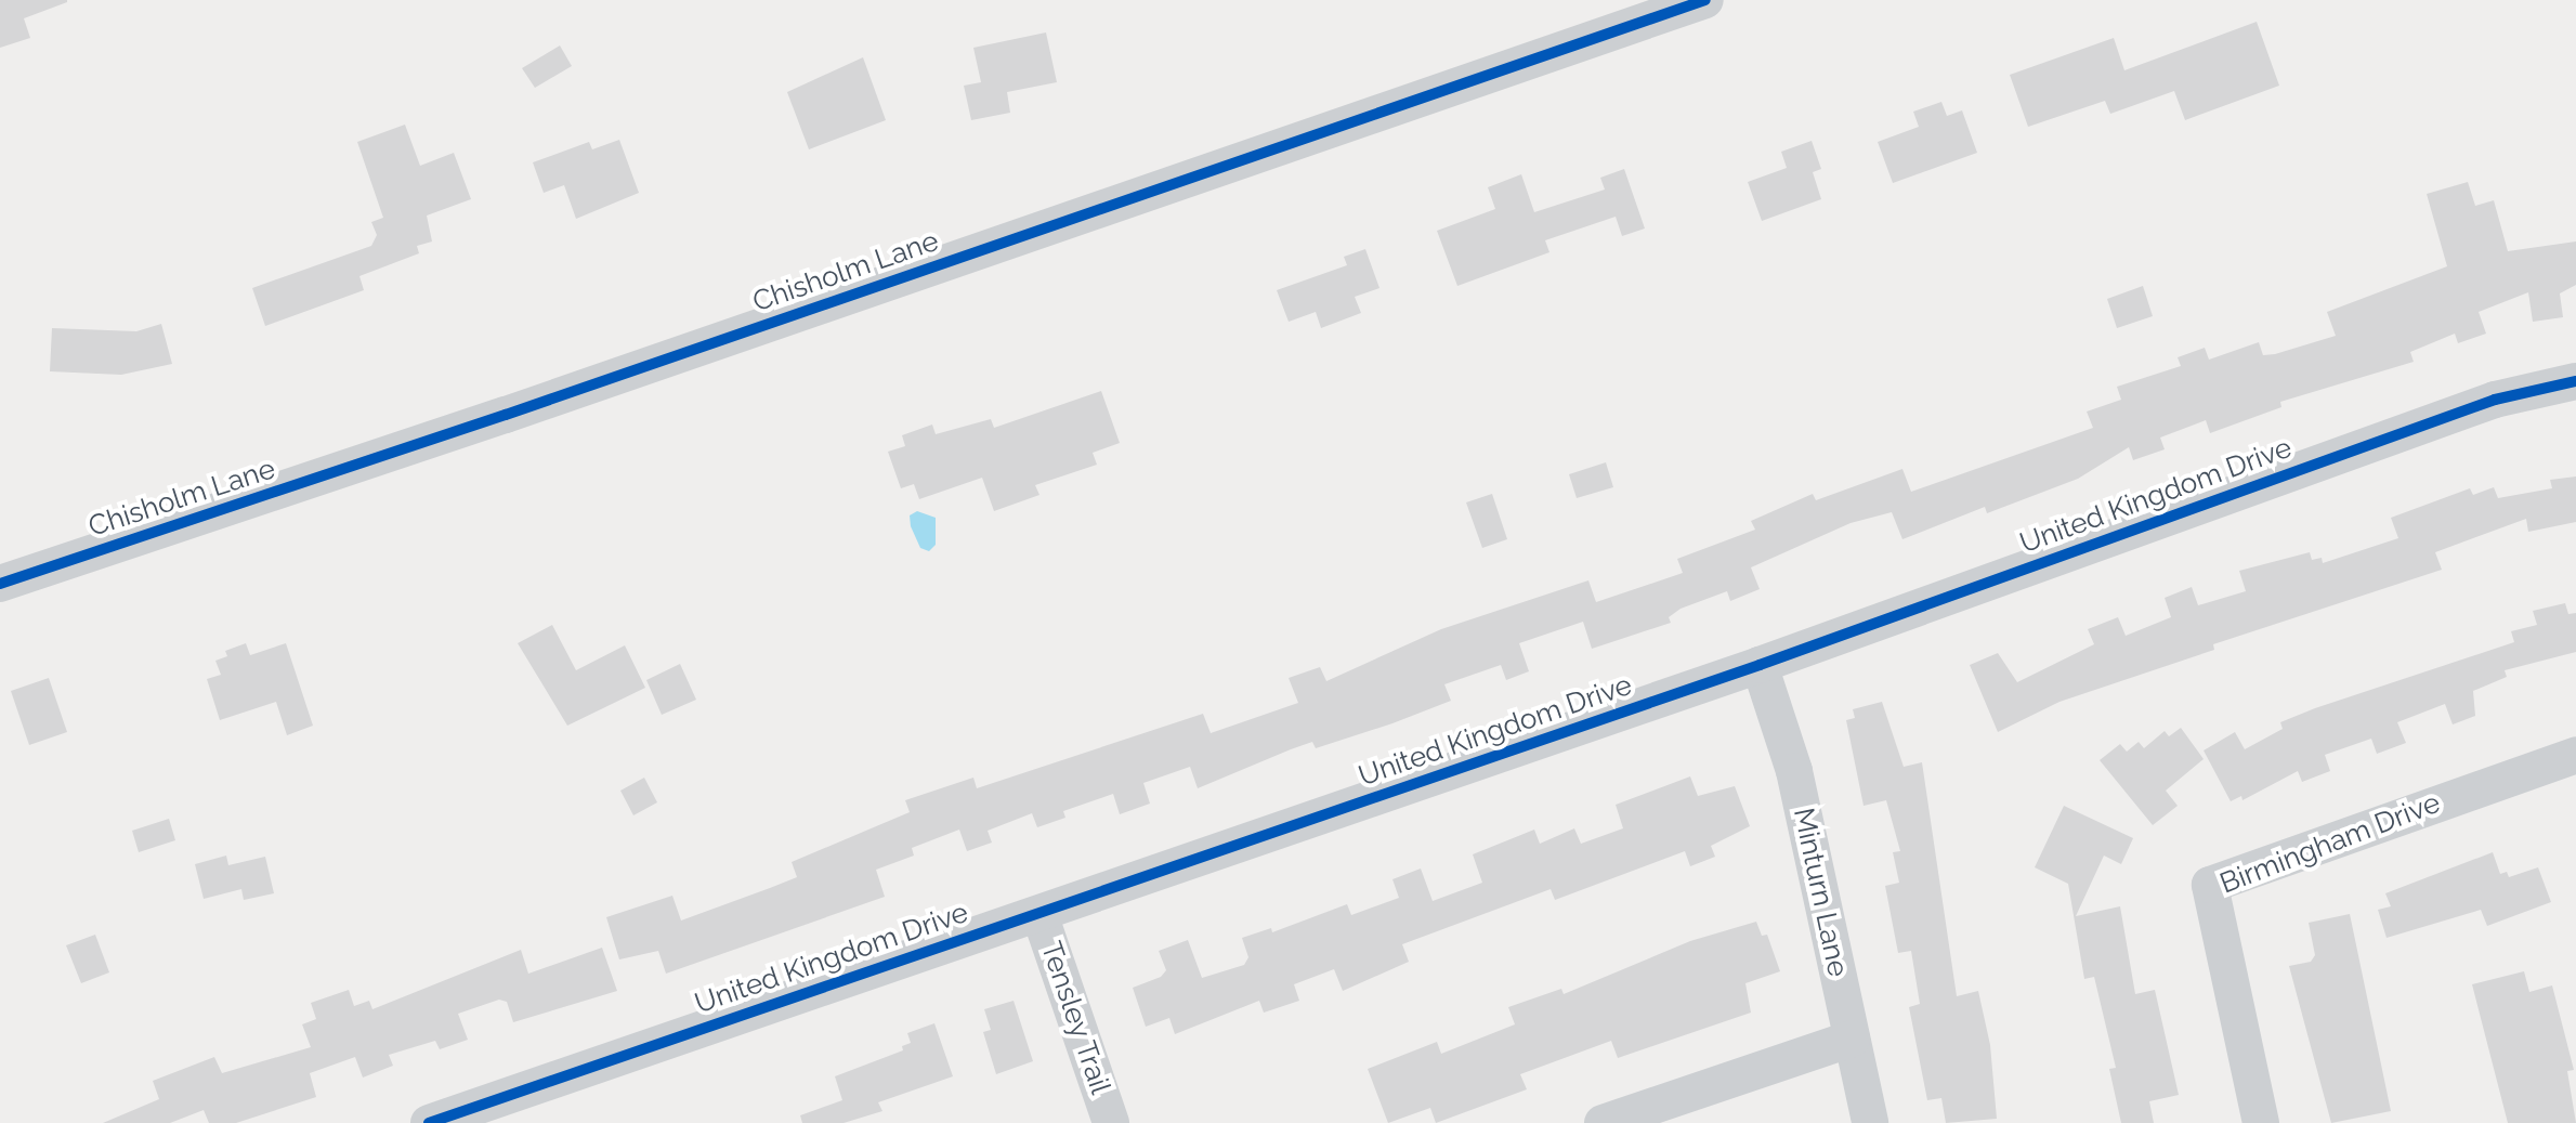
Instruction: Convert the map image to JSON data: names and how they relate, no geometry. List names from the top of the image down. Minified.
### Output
{"streets":{"street":["Chisholm Lane","United Kingdom Drive","Birmingham Drive","Minturn Lane","Tensley Trail"]},"crossings":[["United Kingdom Drive","Minturn Lane"],["United Kingdom Drive","Tensley Trail"]]}
